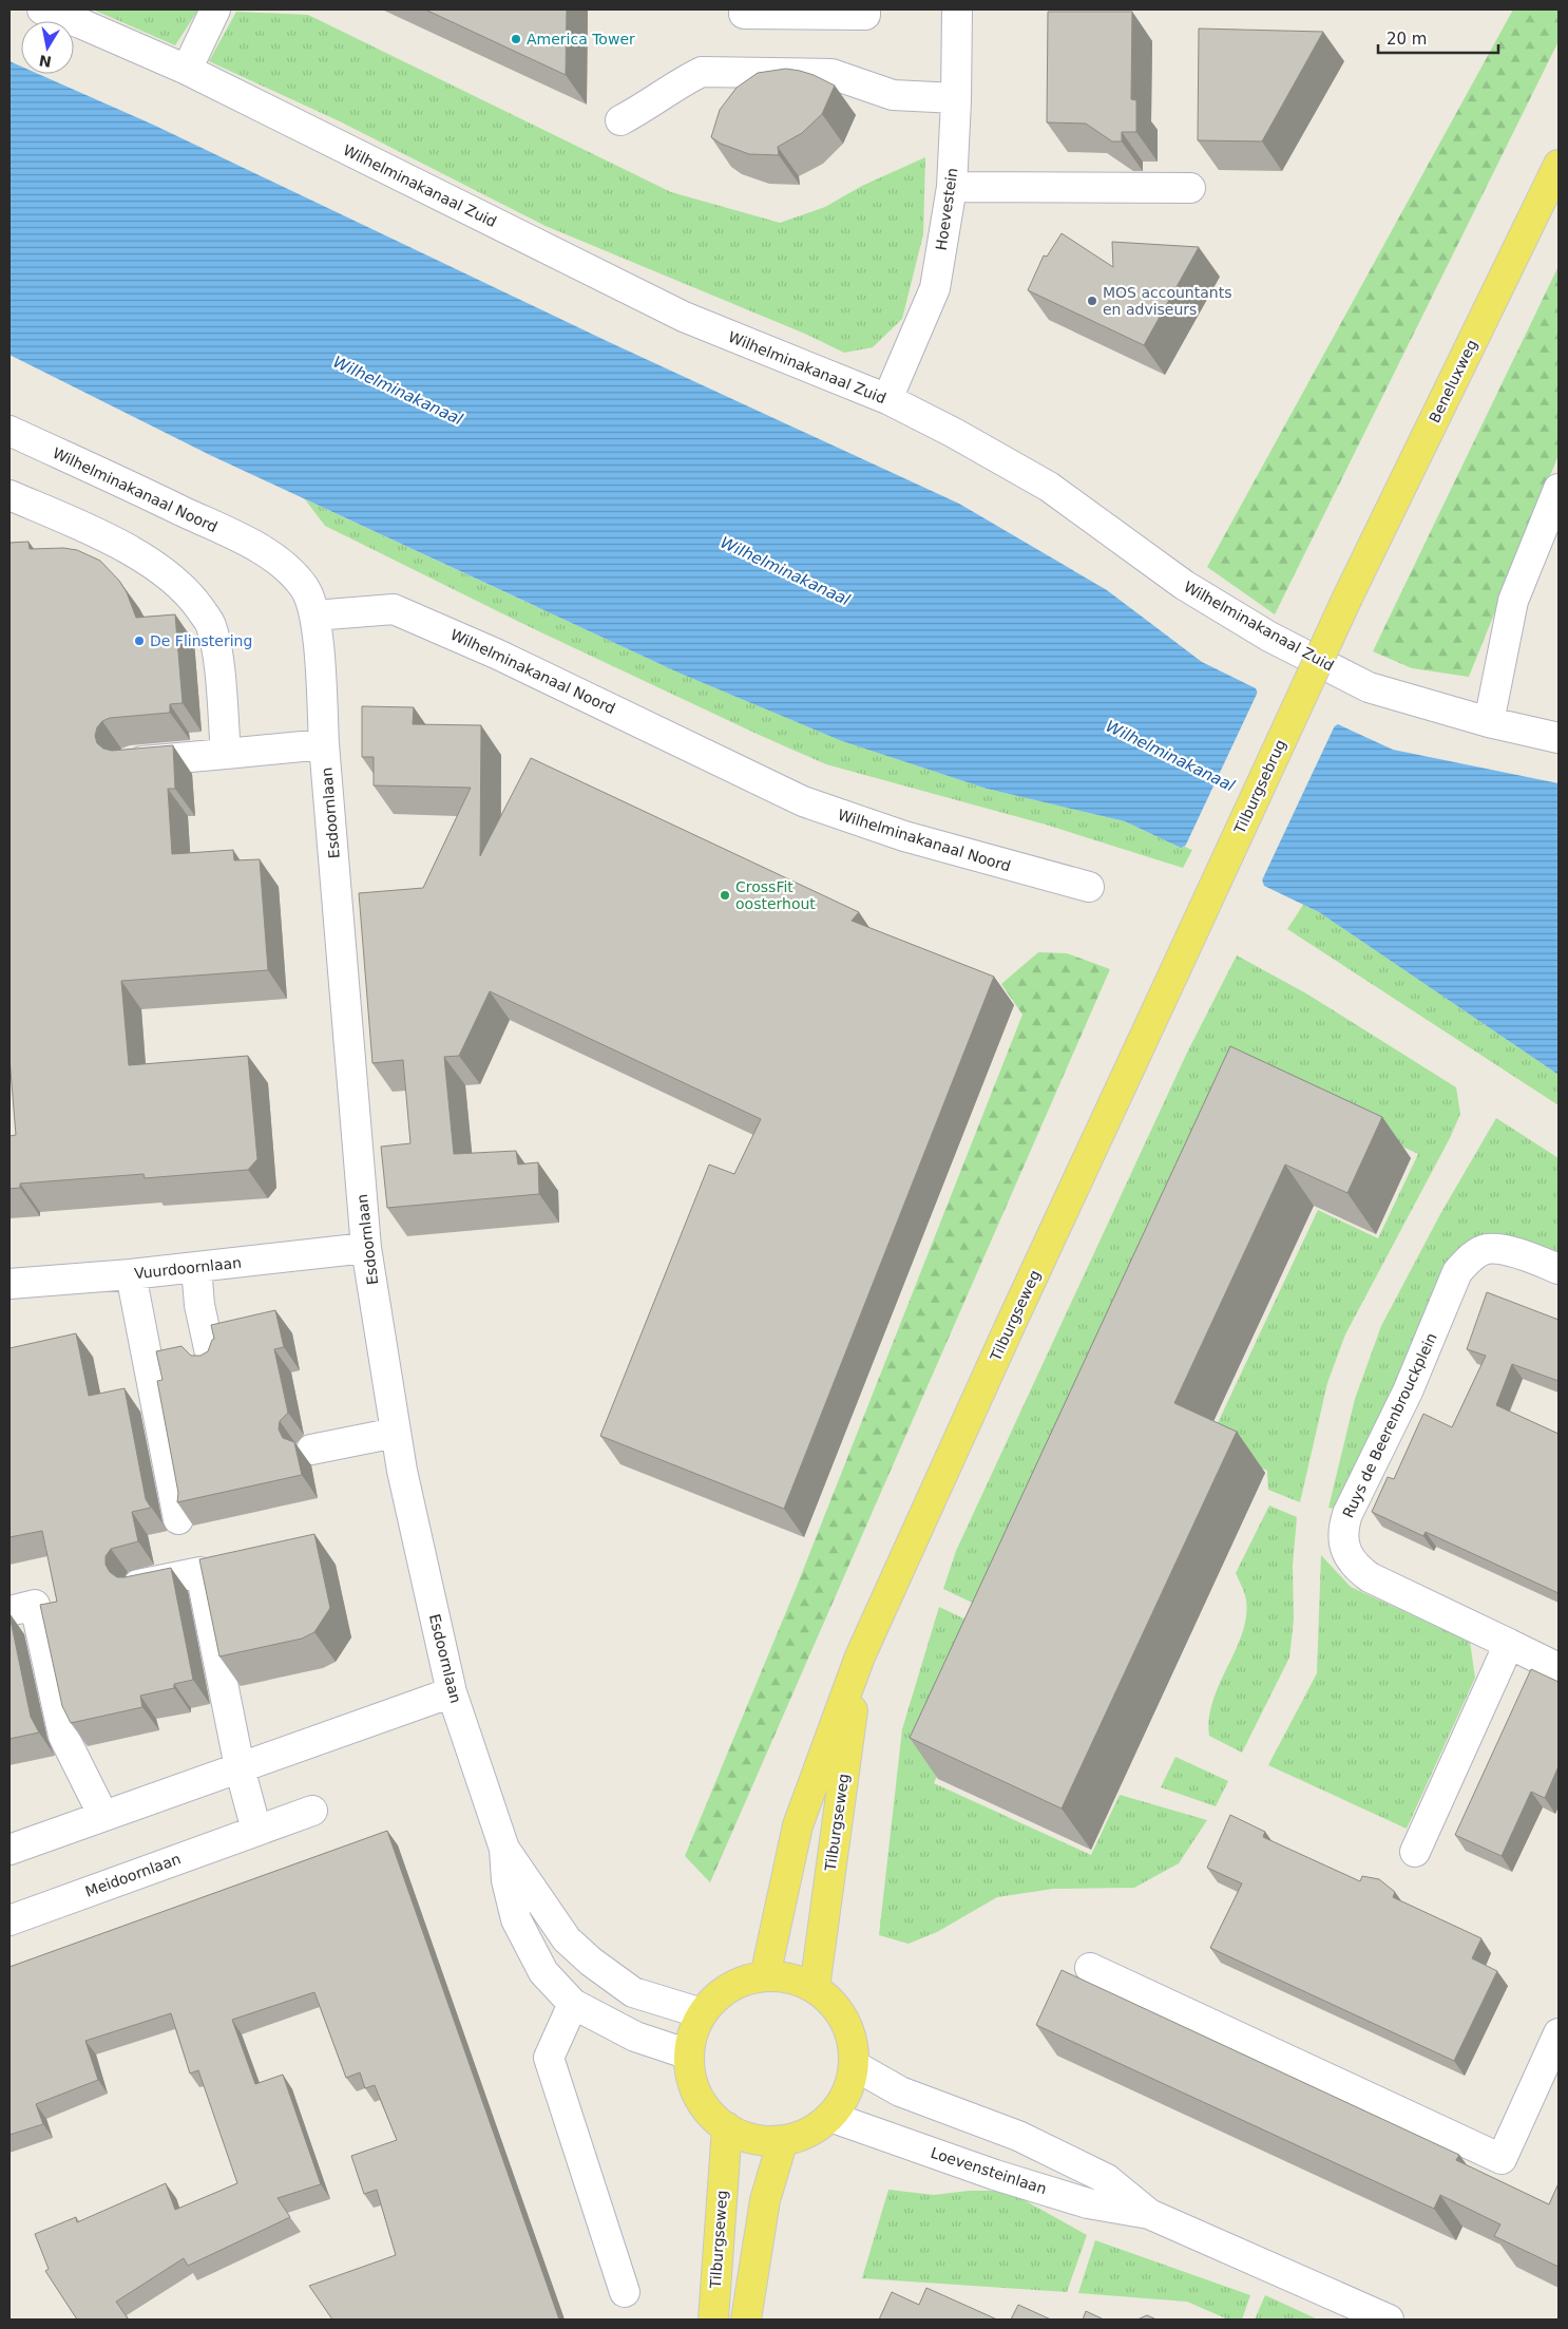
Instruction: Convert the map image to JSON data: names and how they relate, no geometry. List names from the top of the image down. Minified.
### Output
{"streets":{"main road":["Beneluxweg","Tilburgsebrug","Tilburgseweg"],"street":["Wilhelminakanaal Zuid","Hoevestein","Wilhelminakanaal Noord","Esdoornlaan","Vuurdoornlaan","Ruys de Beerenbrouckplein","Meidoornlaan","Loevensteinlaan"]},"crossings":[["Wilhelminakanaal Zuid","Hoevestein"],["Beneluxweg","Tilburgsebrug"],["Wilhelminakanaal Noord","Esdoornlaan"],["Tilburgsebrug","Tilburgseweg"],["Esdoornlaan","Vuurdoornlaan"],["Esdoornlaan","Tilburgseweg"],["Esdoornlaan","Loevensteinlaan"],["Tilburgseweg","Loevensteinlaan"]],"water":["Wilhelminakanaal"],"places":["America Tower","MOS accountants en adviseurs","De Flinstering","CrossFit oosterhout"],"scale_bar":"20 m","north":"bottom"}
